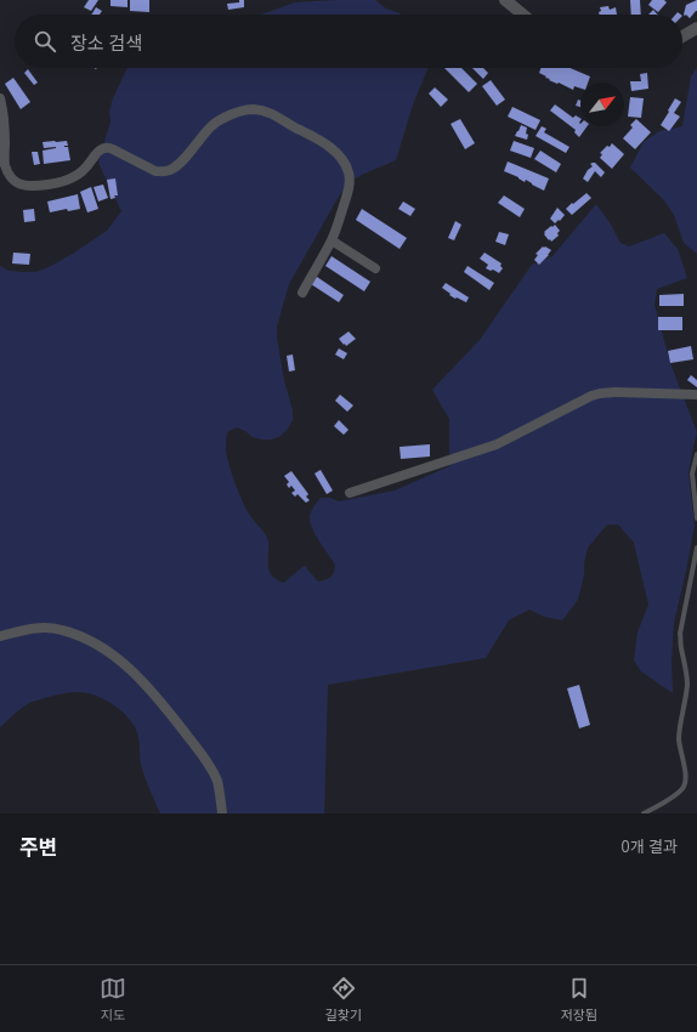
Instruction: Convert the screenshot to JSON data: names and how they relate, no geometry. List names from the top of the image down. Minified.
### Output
{"north":"top right","page":{"search":"장소 검색","heading":["주변","0개 결과"],"nav":["지도","길찾기","저장됨"]}}
